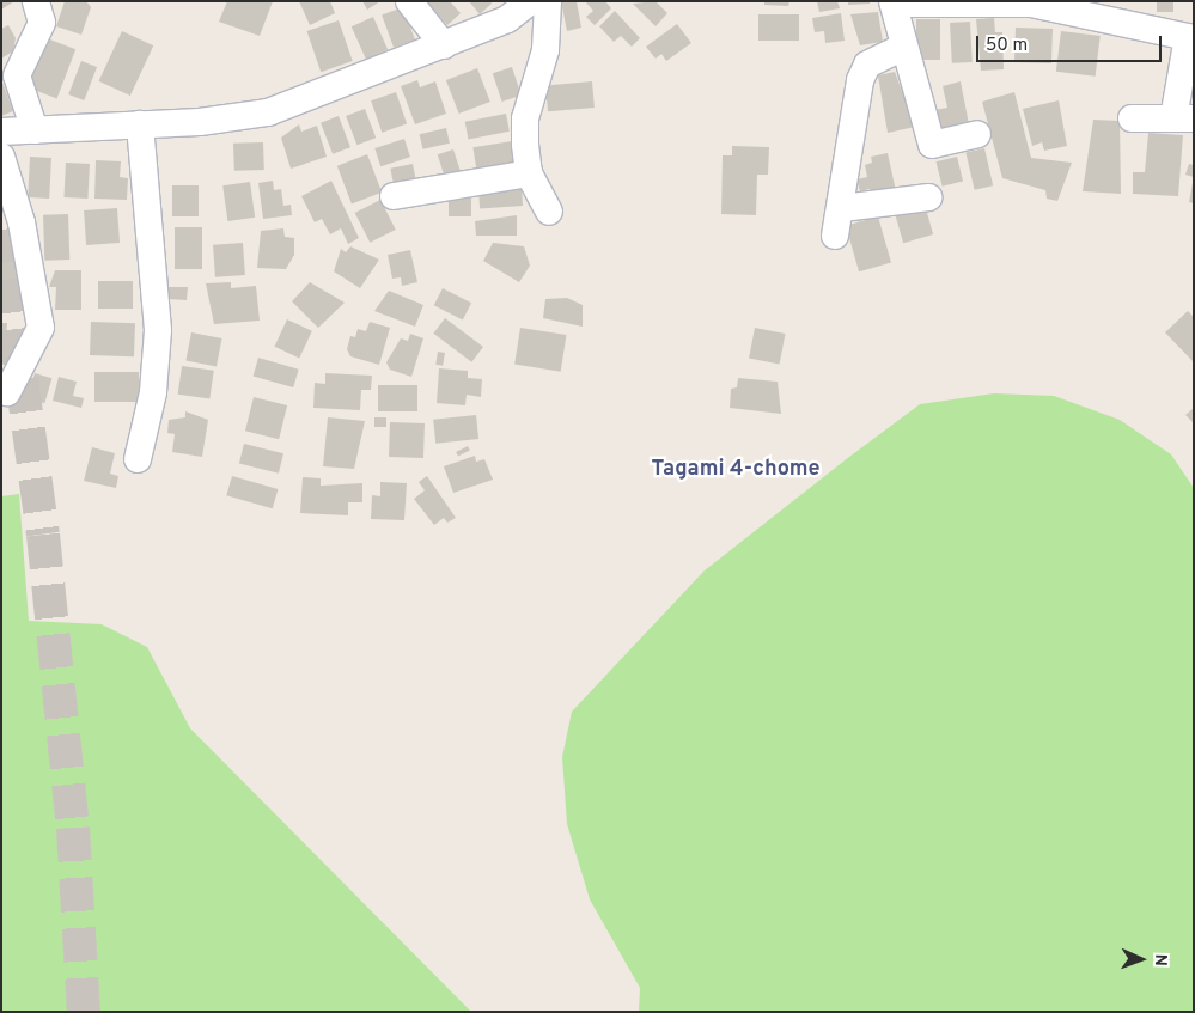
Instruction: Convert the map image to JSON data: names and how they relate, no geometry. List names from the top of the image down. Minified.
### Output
{"districts":["Tagami 4-chome"],"scale_bar":"50 m","north":"right"}
